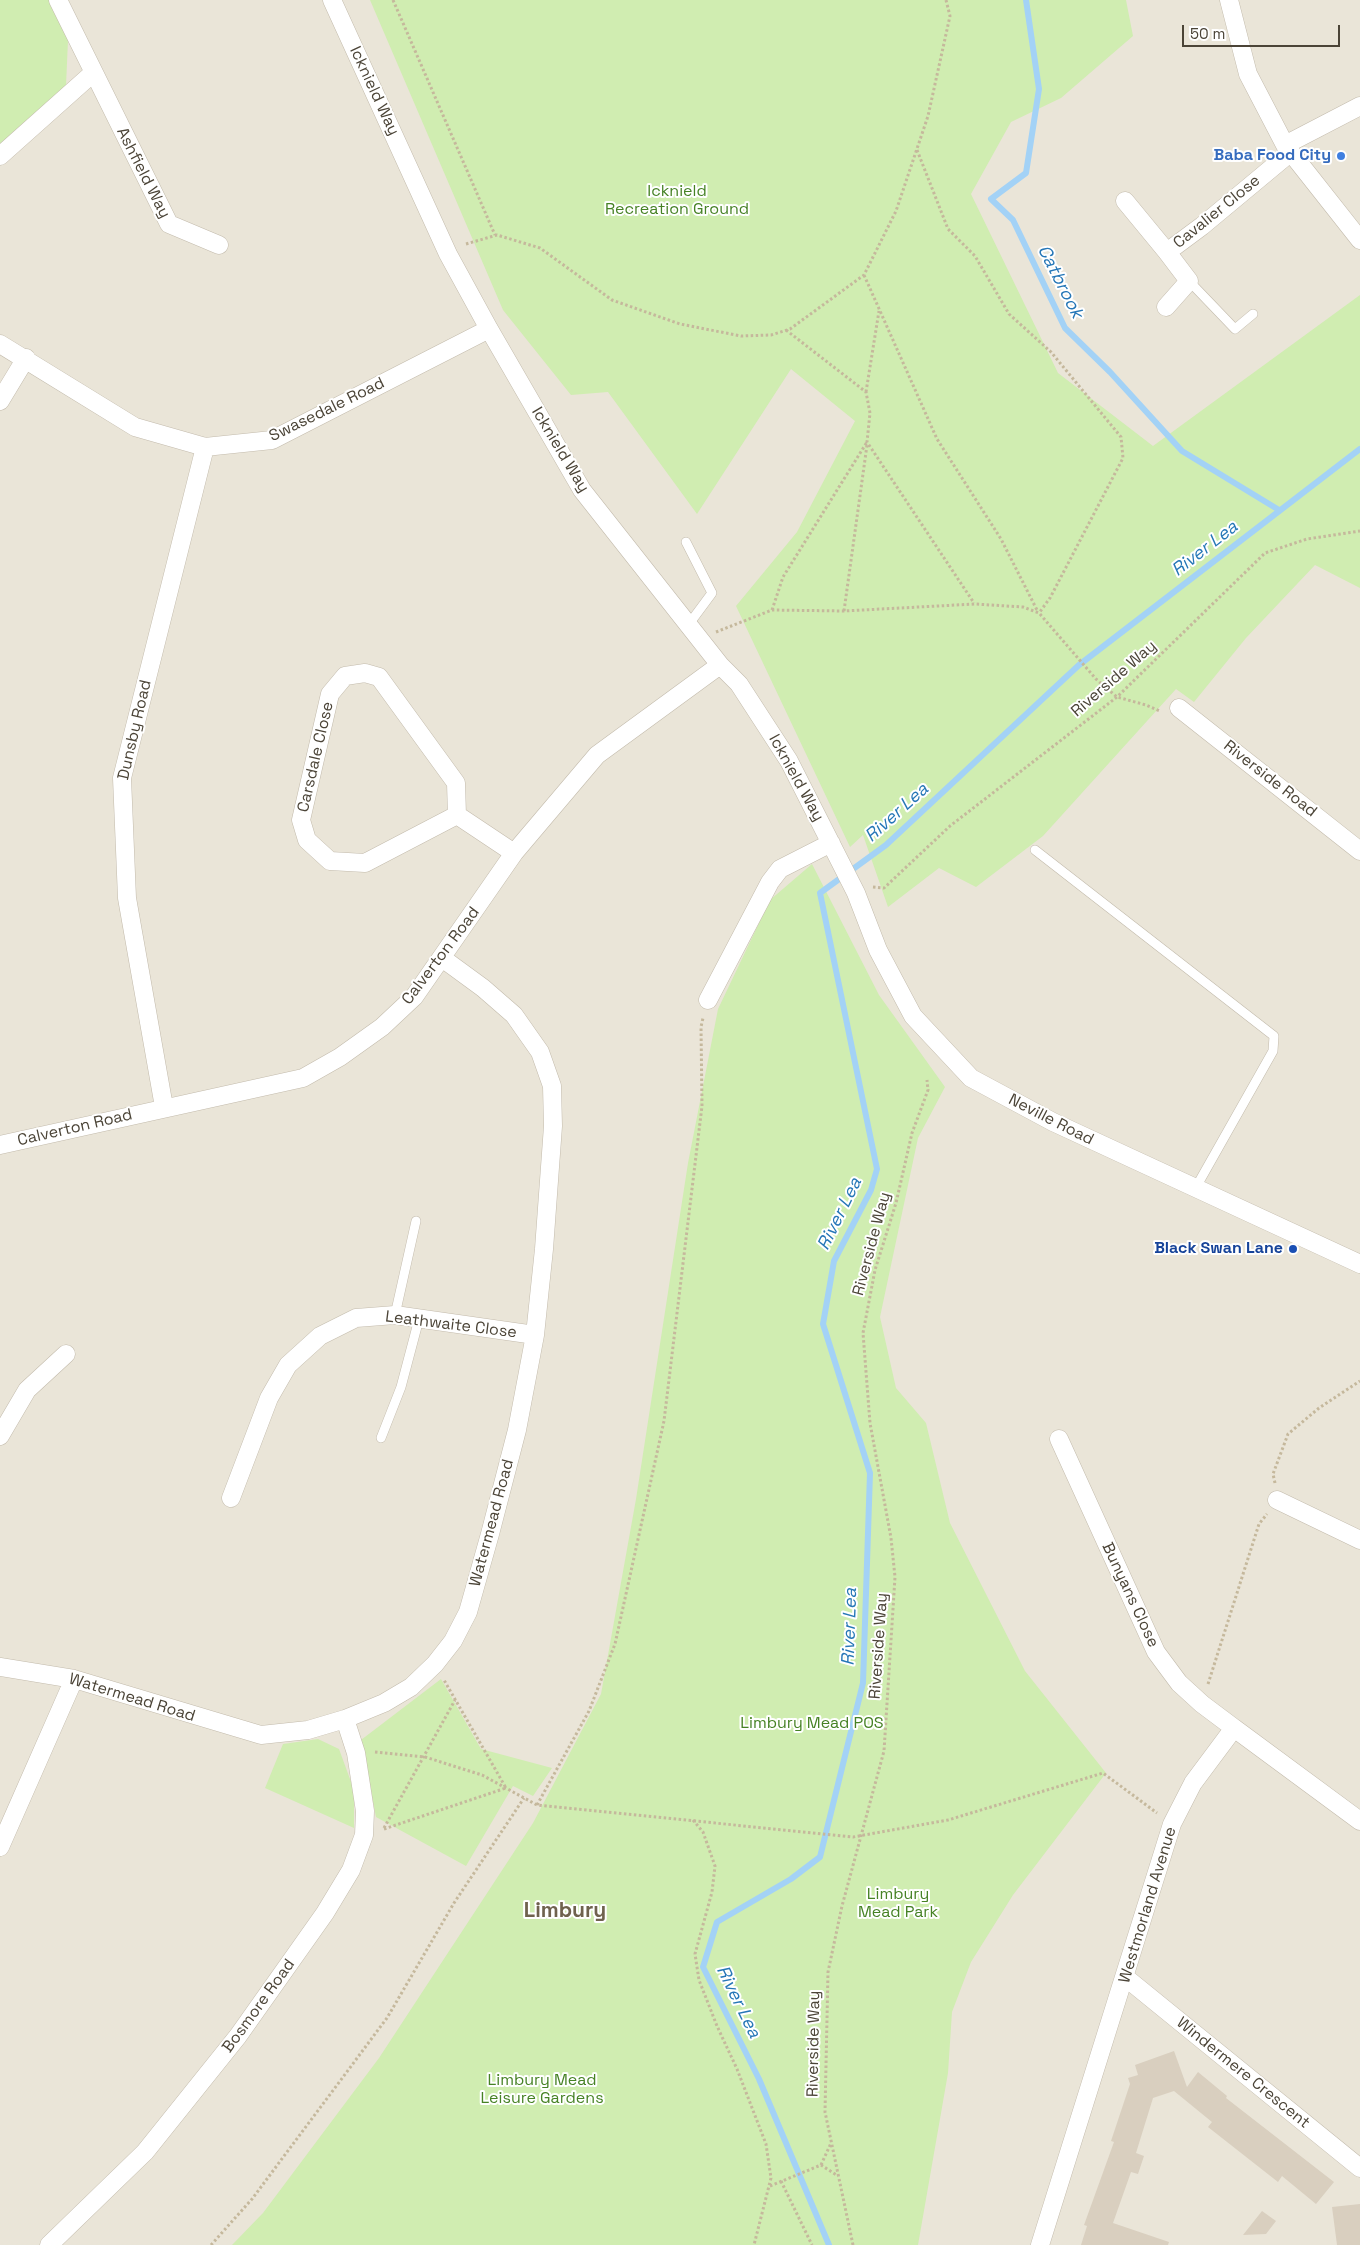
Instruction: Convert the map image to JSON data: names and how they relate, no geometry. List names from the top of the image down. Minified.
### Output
{"streets":{"street":["Icknield Way","Ashfield Way","Cavalier Close","Swasedale Road","Dunsby Road","Carsdale Close","Riverside Road","Calverton Road","Neville Road","Leathwaite Close","Watermead Road","Bunyans Close","Westmorland Avenue","Bosmore Road","Windermere Crescent"],"path":["Riverside Way"]},"crossings":[["Icknield Way","Swasedale Road"],["Icknield Way","Calverton Road"],["Icknield Way","Neville Road"],["Swasedale Road","Dunsby Road"],["Riverside Way","Neville Road"],["Dunsby Road","Calverton Road"],["Calverton Road","Watermead Road"],["Leathwaite Close","Watermead Road"],["Watermead Road","Bosmore Road"],["Bunyans Close","Westmorland Avenue"],["Westmorland Avenue","Windermere Crescent"]],"districts":["Limbury"],"water":["Catbrook","River Lea"],"parks":["Icknield Recreation Ground","Limbury Mead POS","Limbury Mead Park","Limbury Mead Leisure Gardens"],"places":["Baba Food City","Black Swan Lane"],"scale_bar":"50 m"}
